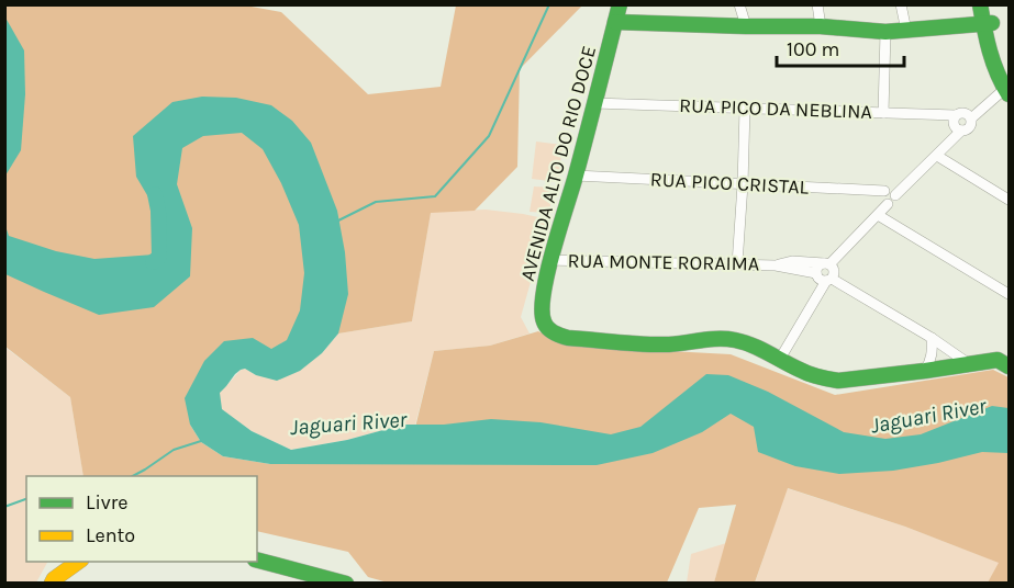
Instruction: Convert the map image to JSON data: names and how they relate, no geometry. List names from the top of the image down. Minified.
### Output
{"streets":{"street":["RUA PICO DA NEBLINA","AVENIDA ALTO DO RIO DOCE","RUA PICO CRISTAL","RUA MONTE RORAIMA"]},"crossings":[["RUA PICO DA NEBLINA","AVENIDA ALTO DO RIO DOCE"],["AVENIDA ALTO DO RIO DOCE","RUA PICO CRISTAL"],["AVENIDA ALTO DO RIO DOCE","RUA MONTE RORAIMA"]],"water":["Jaguari River"],"legend":["Livre","Lento"],"scale_bar":"100 m"}
